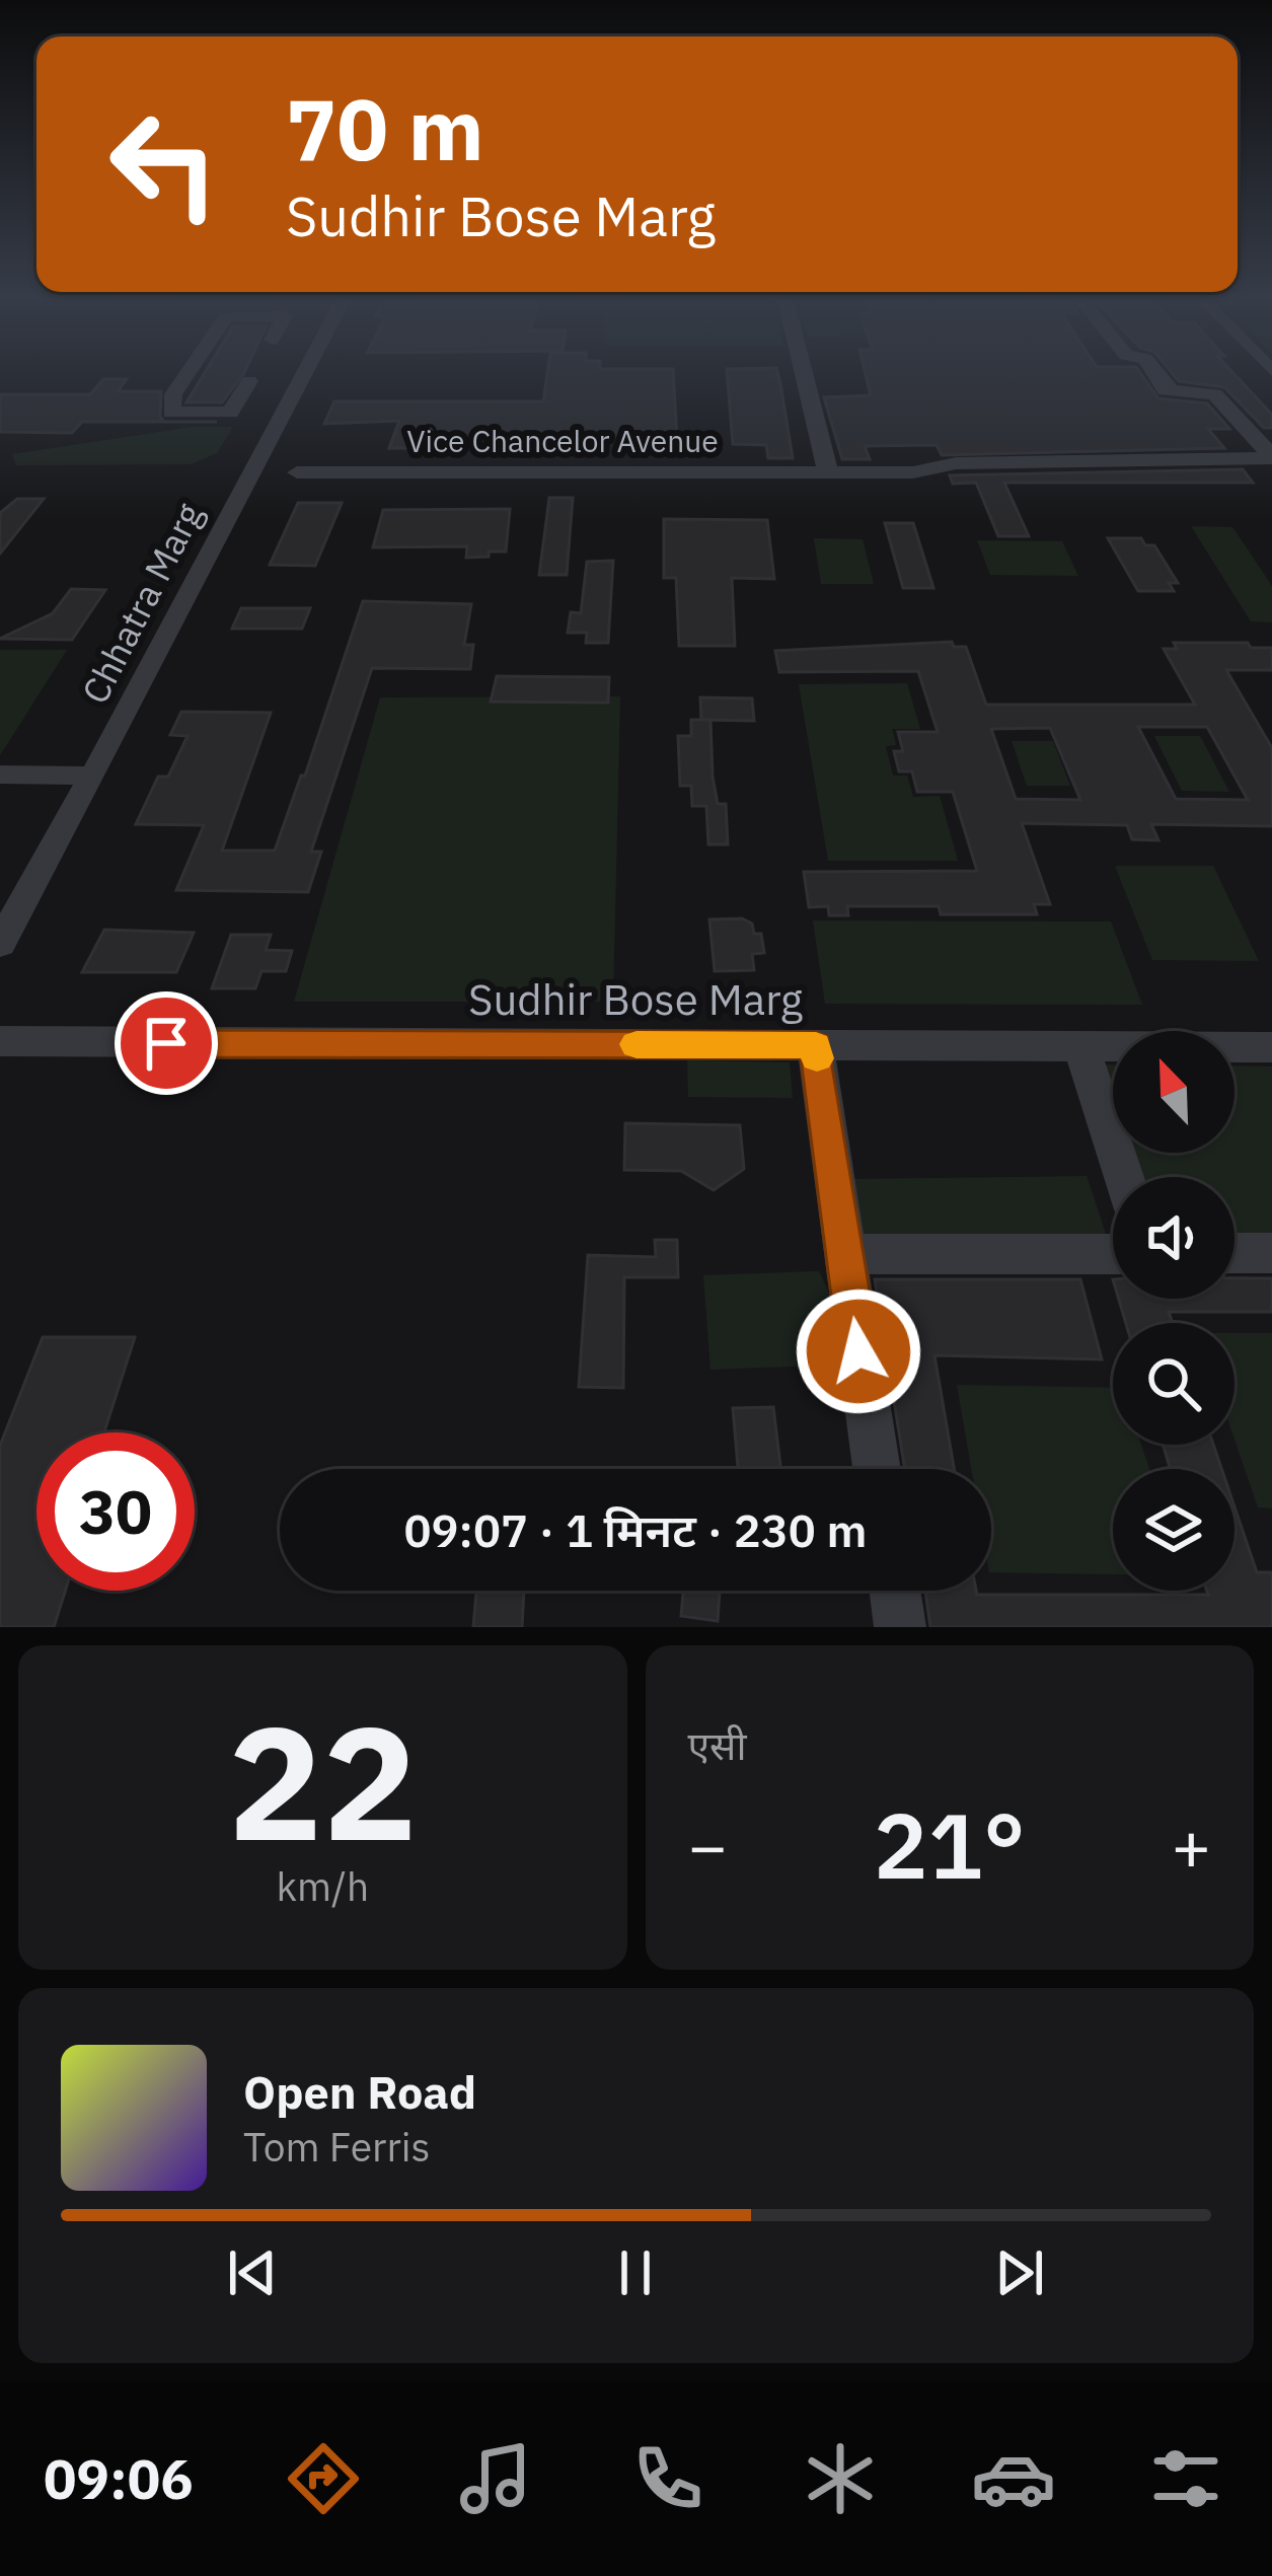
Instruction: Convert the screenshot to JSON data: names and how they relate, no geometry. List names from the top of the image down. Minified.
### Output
{"streets":{"street":["Vice Chancelor Avenue","Chhatra Marg","Sudhir Bose Marg"]},"north":"top left","page":{"turn":["70 m","Sudhir Bose Marg"],"limit":"30","trip":"09:07 · 1 मिनट · 230 m","tile":[["22","km/h"],"एसी"],"heat":["−","21°","+"],"song":["Open Road","Tom Ferris"],"tabs":"09:06"}}
